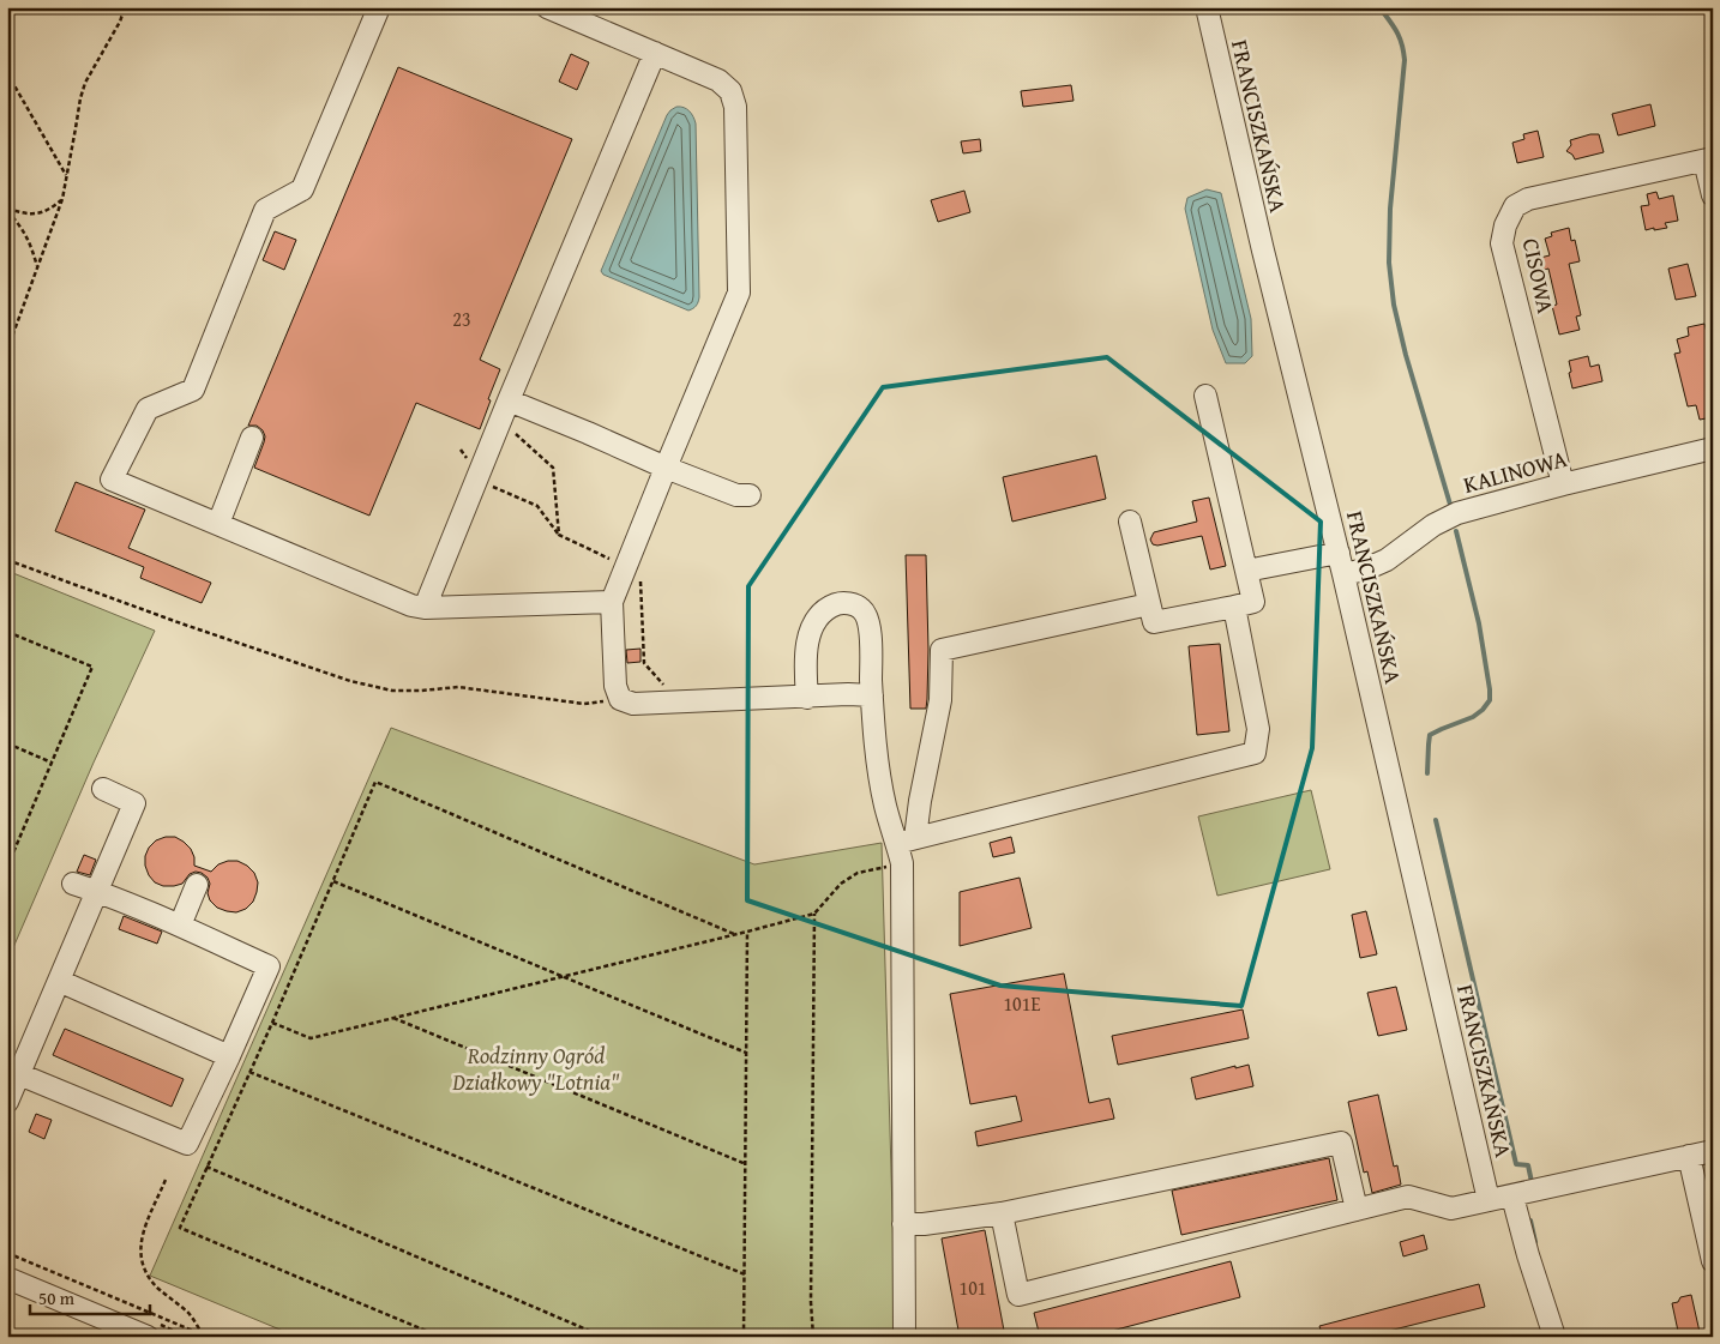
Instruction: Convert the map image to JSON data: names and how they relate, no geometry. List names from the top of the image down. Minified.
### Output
{"streets":{"street":["FRANCISZKAŃSKA","CISOWA","KALINOWA"]},"crossings":[["FRANCISZKAŃSKA","KALINOWA"],["CISOWA","KALINOWA"]],"parks":["Rodzinny Ogród Działkowy \"Lotnia\""],"house_numbers":["23","101E","101"],"scale_bar":"50 m"}
